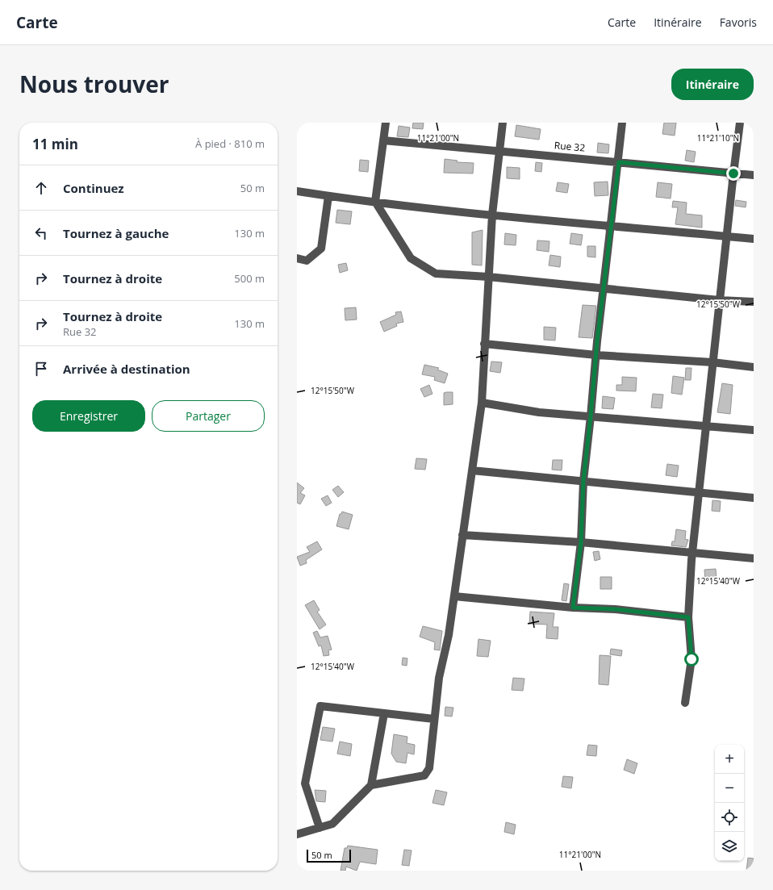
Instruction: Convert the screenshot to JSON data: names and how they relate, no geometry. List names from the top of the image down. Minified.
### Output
{"streets":{"street":["Rue 32"]},"scale_bar":"50 m","page":{"header":"Carte","nav":["Carte","Itinéraire","Favoris"],"title":"Nous trouver","buttons":["Itinéraire",["Enregistrer","Partager"]],"heading":["11 min","À pied · 810 m"],"list":[["Continuez","50 m"],["Tournez à gauche","130 m"],["Tournez à droite","500 m"],["Tournez à droite","Rue 32","130 m"],"Arrivée à destination"],"map_buttons":["+","−"],"scale":"50 m"},"coordinates":["11°21'00\"N","11°21'10\"N","12°15'50\"W","12°15'40\"W"]}
